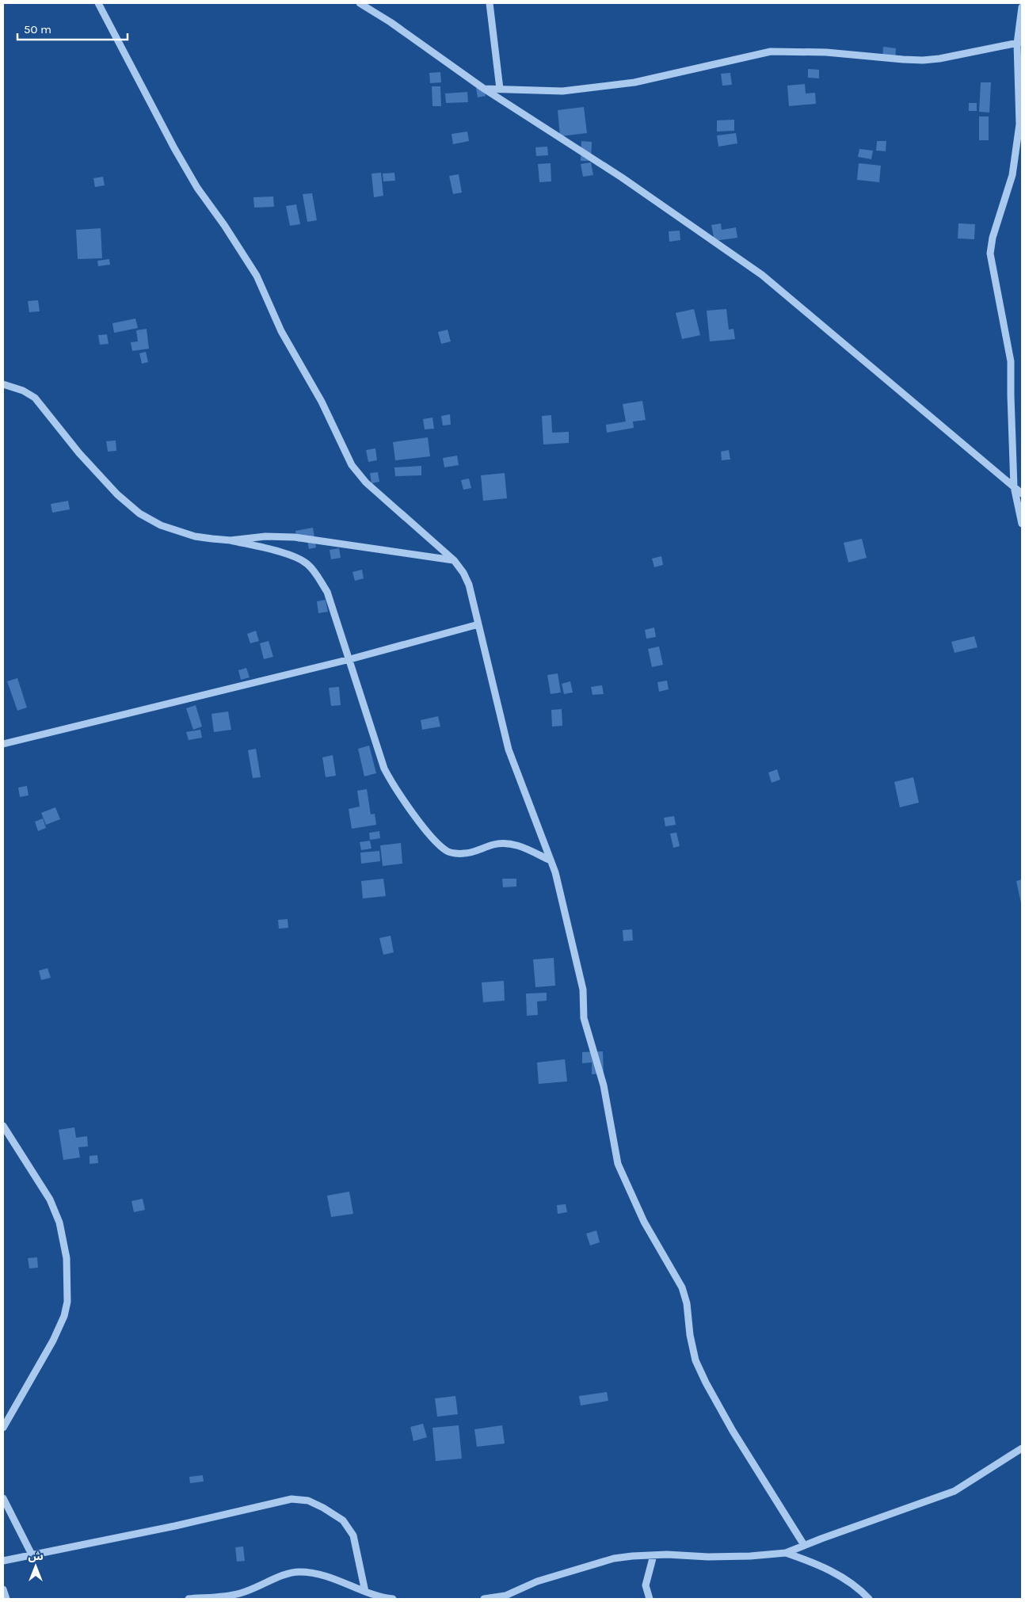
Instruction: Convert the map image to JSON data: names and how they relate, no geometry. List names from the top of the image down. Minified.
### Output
{"scale_bar":"50 m","north":"top"}
